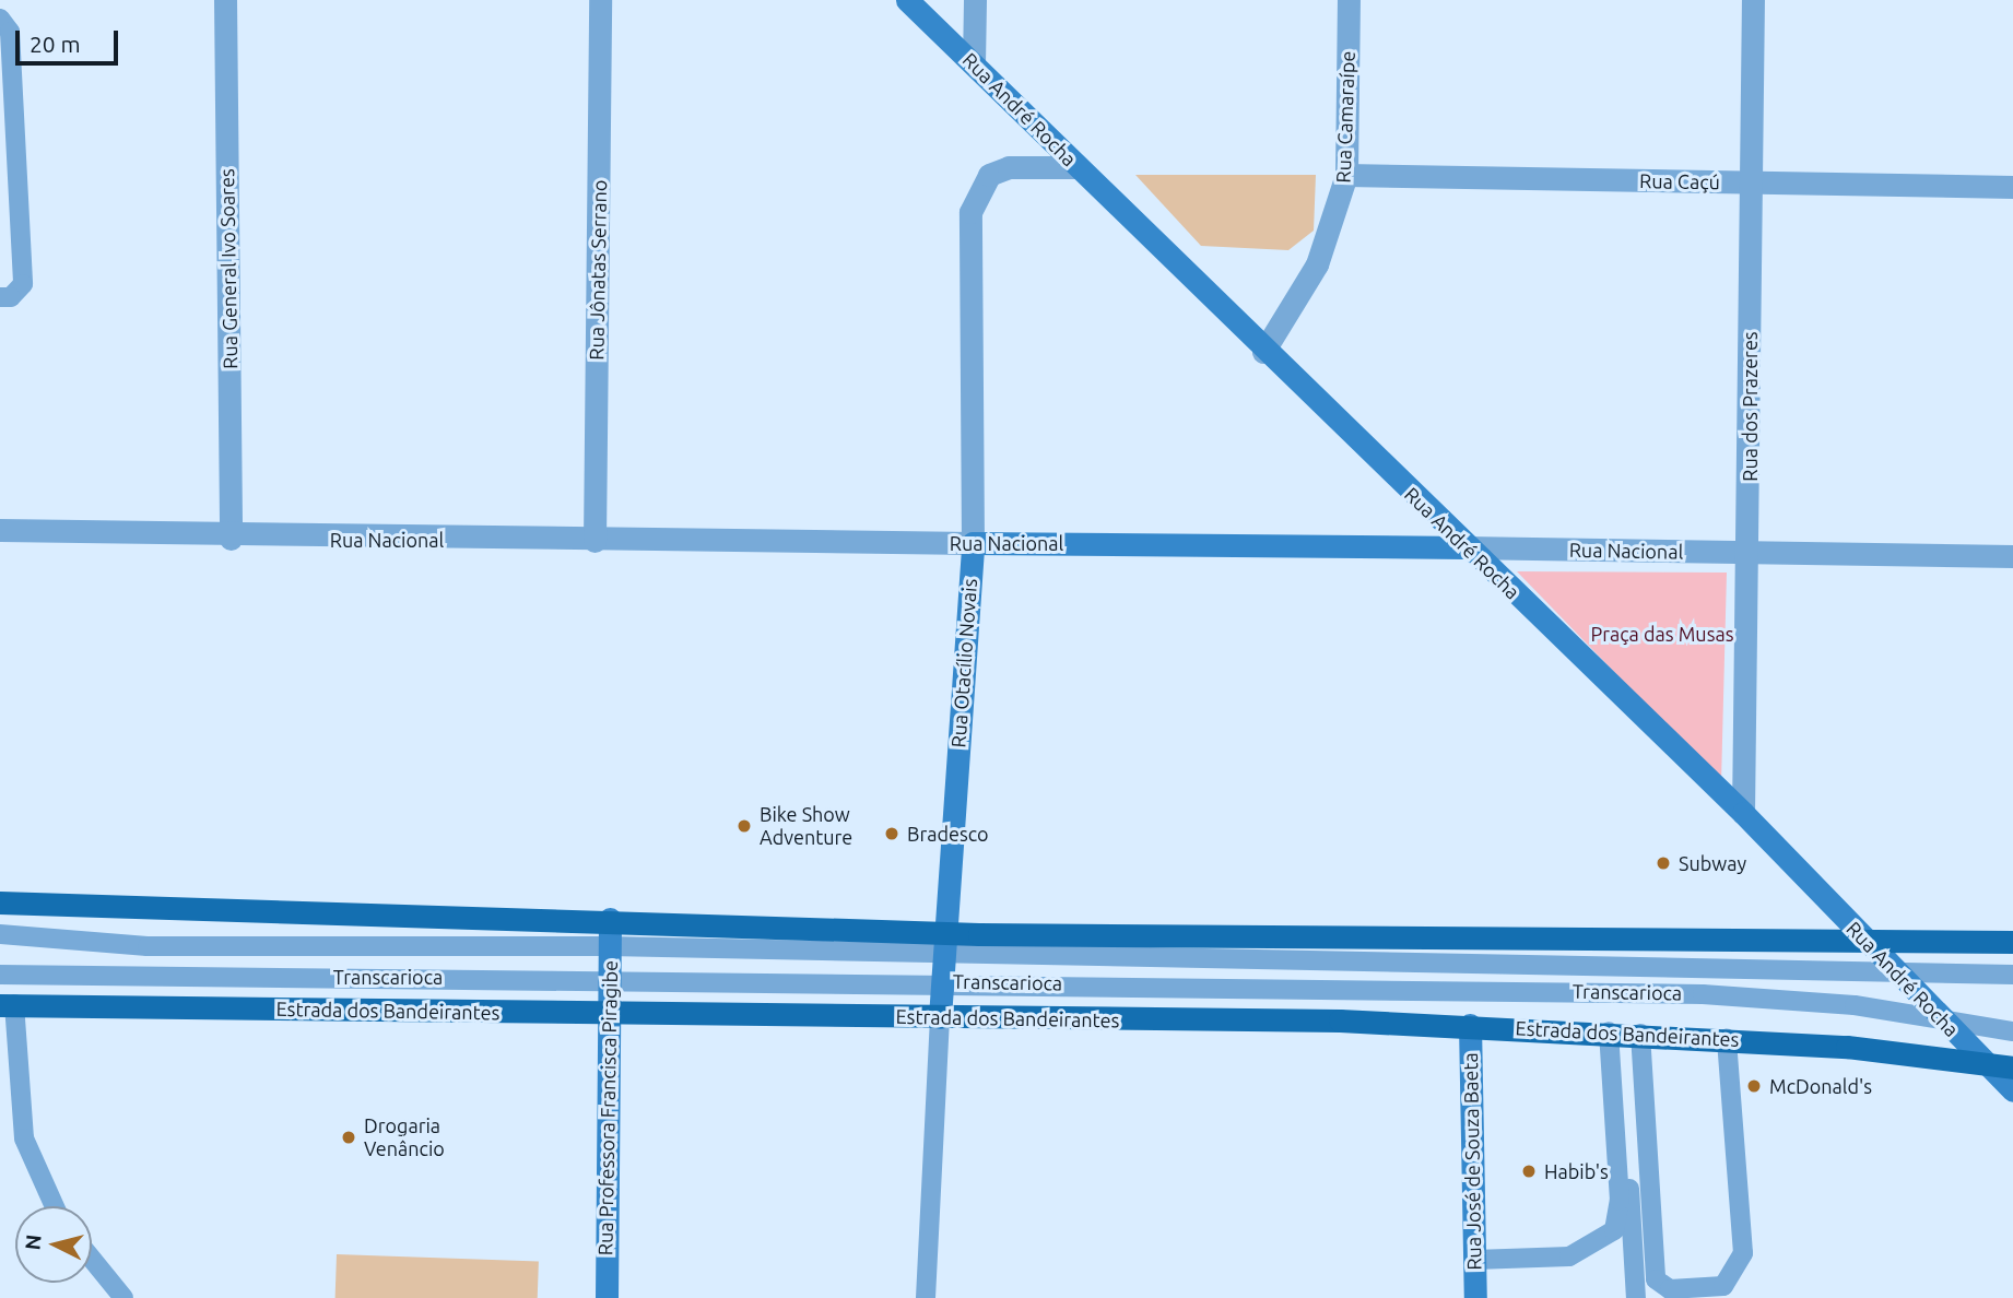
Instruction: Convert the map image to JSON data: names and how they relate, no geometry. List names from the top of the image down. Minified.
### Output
{"streets":{"main road":["Estrada dos Bandeirantes"],"street":["Rua André Rocha","Rua Camaraípe","Rua Caçú","Rua General Ivo Soares","Rua Jônatas Serrano","Rua dos Prazeres","Rua Nacional","Rua Otacílio Novais","Rua Professora Francisca Piragibe","Rua José de Souza Baeta"],"lane":["Transcarioca"]},"crossings":[["Rua André Rocha","Rua Camaraípe"],["Rua André Rocha","Rua dos Prazeres"],["Rua André Rocha","Rua Nacional"],["Rua André Rocha","Rua Otacílio Novais"],["Rua André Rocha","Transcarioca"],["Rua André Rocha","Estrada dos Bandeirantes"],["Rua Camaraípe","Rua Caçú"],["Rua Caçú","Rua dos Prazeres"],["Rua General Ivo Soares","Rua Nacional"],["Rua Jônatas Serrano","Rua Nacional"],["Rua dos Prazeres","Rua Nacional"],["Rua Nacional","Rua Otacílio Novais"],["Rua Otacílio Novais","Transcarioca"],["Rua Otacílio Novais","Estrada dos Bandeirantes"],["Transcarioca","Rua Professora Francisca Piragibe"],["Estrada dos Bandeirantes","Rua Professora Francisca Piragibe"],["Estrada dos Bandeirantes","Rua José de Souza Baeta"]],"parks":["Praça das Musas"],"places":["Bike Show Adventure","Bradesco","Subway","McDonald's","Drogaria Venâncio","Habib's"],"scale_bar":"20 m","north":"left"}
